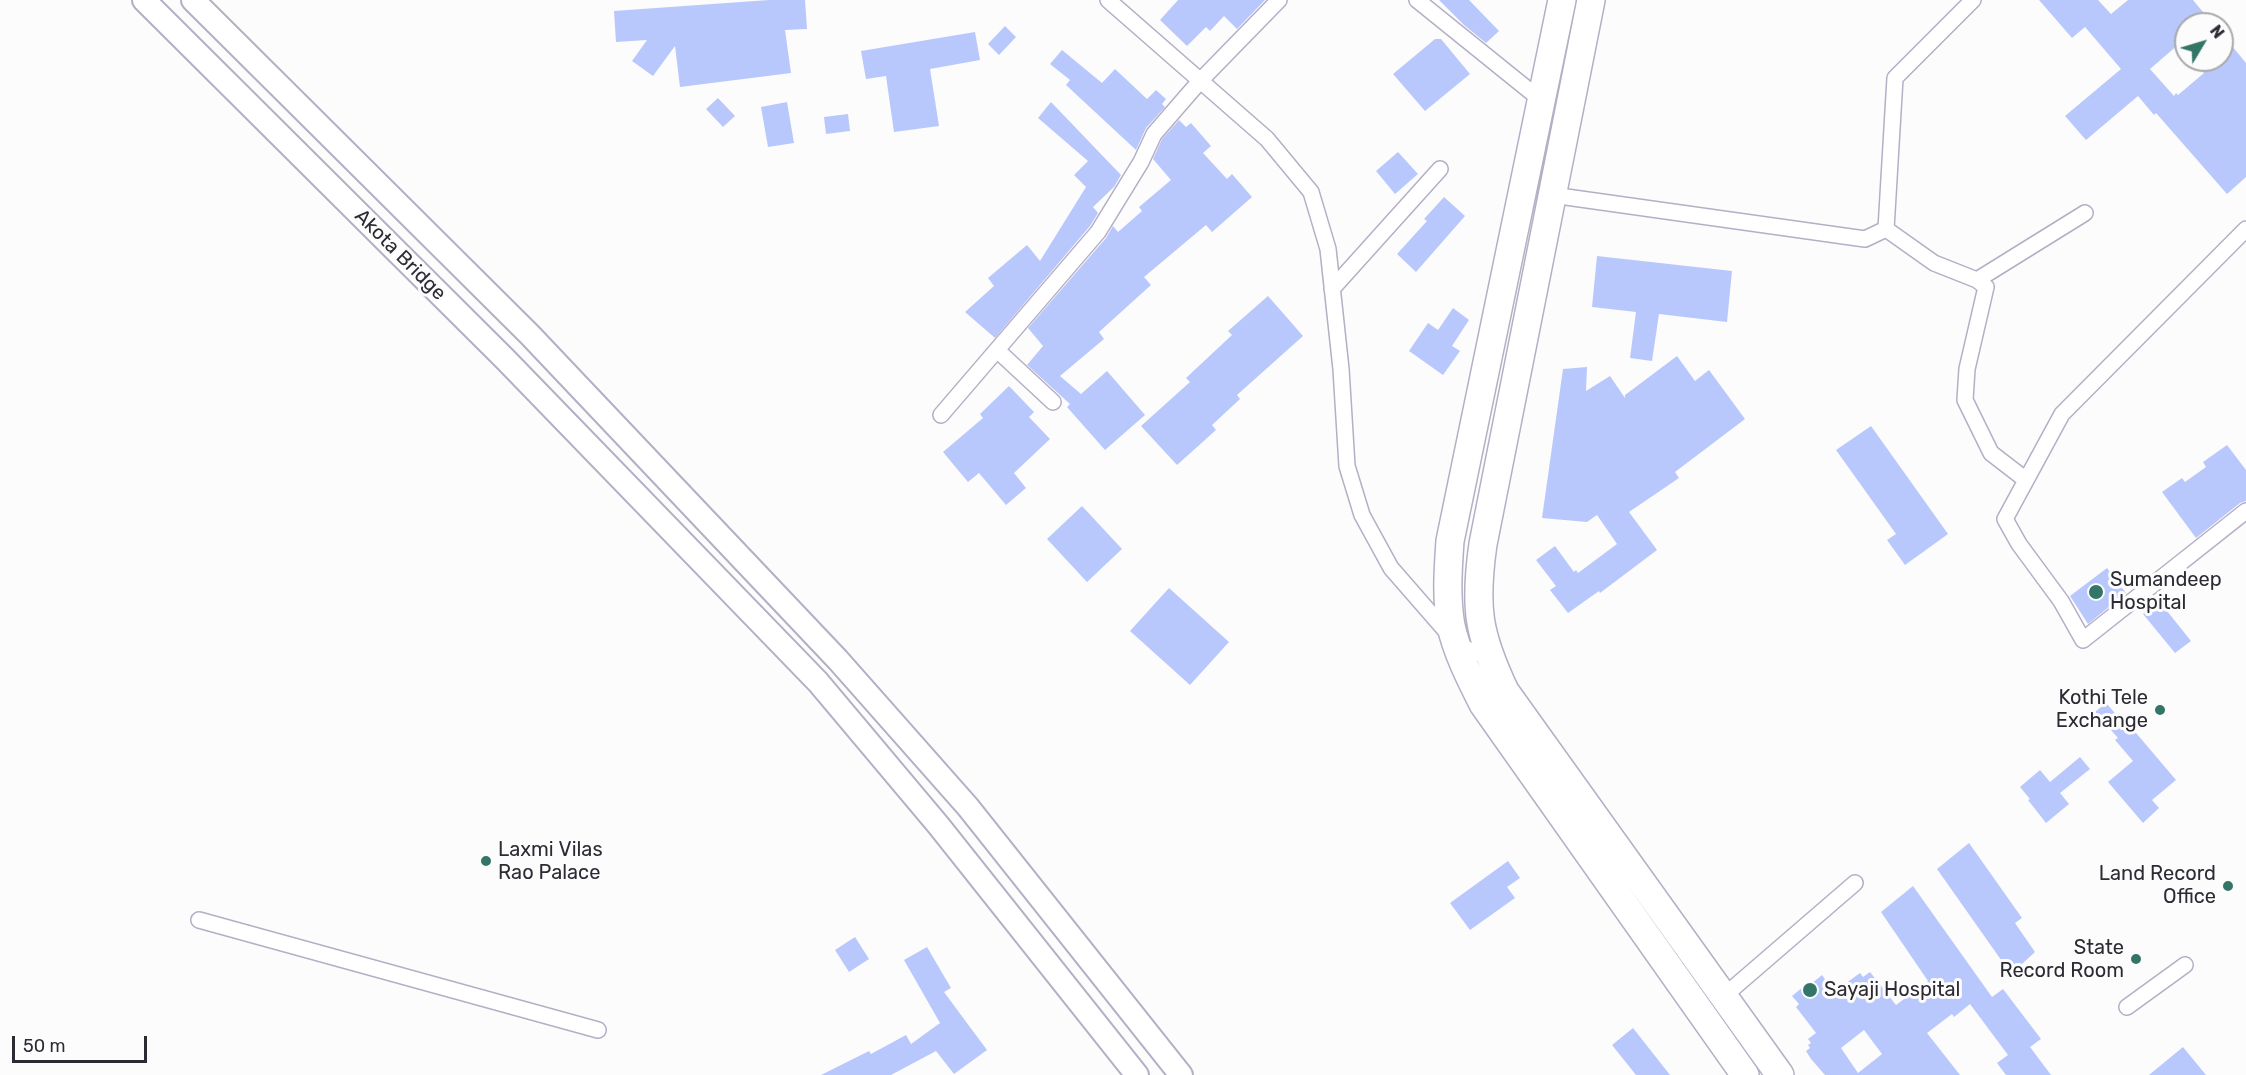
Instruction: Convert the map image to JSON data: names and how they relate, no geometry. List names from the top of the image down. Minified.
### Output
{"streets":{"main road":["Akota Bridge"]},"places":["Sumandeep Hospital","Kothi Tele Exchange","Laxmi Vilas Rao Palace","Land Record Office","State Record Room","Sayaji Hospital"],"scale_bar":"50 m","north":"top right"}
